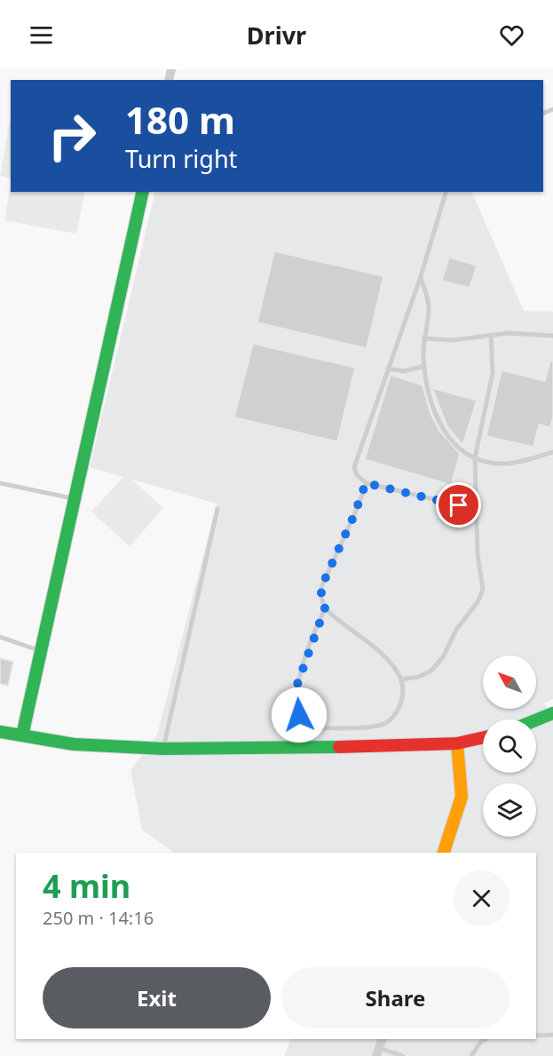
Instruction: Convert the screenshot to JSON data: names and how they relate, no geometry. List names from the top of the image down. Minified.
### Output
{"north":"top left","page":{"header":"Drivr","turn":["180 m","Turn right"],"heading":["4 min","250 m · 14:16"],"buttons":["Exit","Share"]}}
